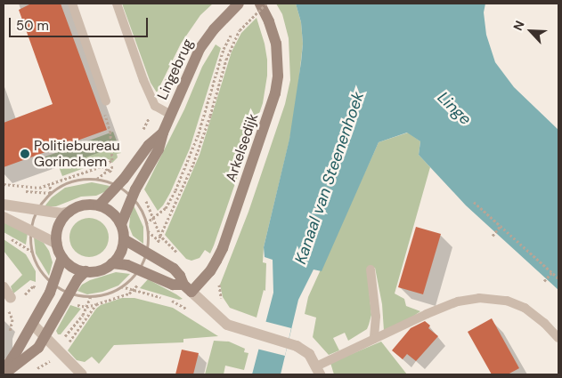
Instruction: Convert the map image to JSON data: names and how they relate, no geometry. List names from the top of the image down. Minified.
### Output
{"streets":{"main road":["Lingebrug","Arkelsedijk"]},"water":["Linge","Kanaal van Steenenhoek"],"places":["Politiebureau Gorinchem"],"scale_bar":"50 m","north":"top left"}
